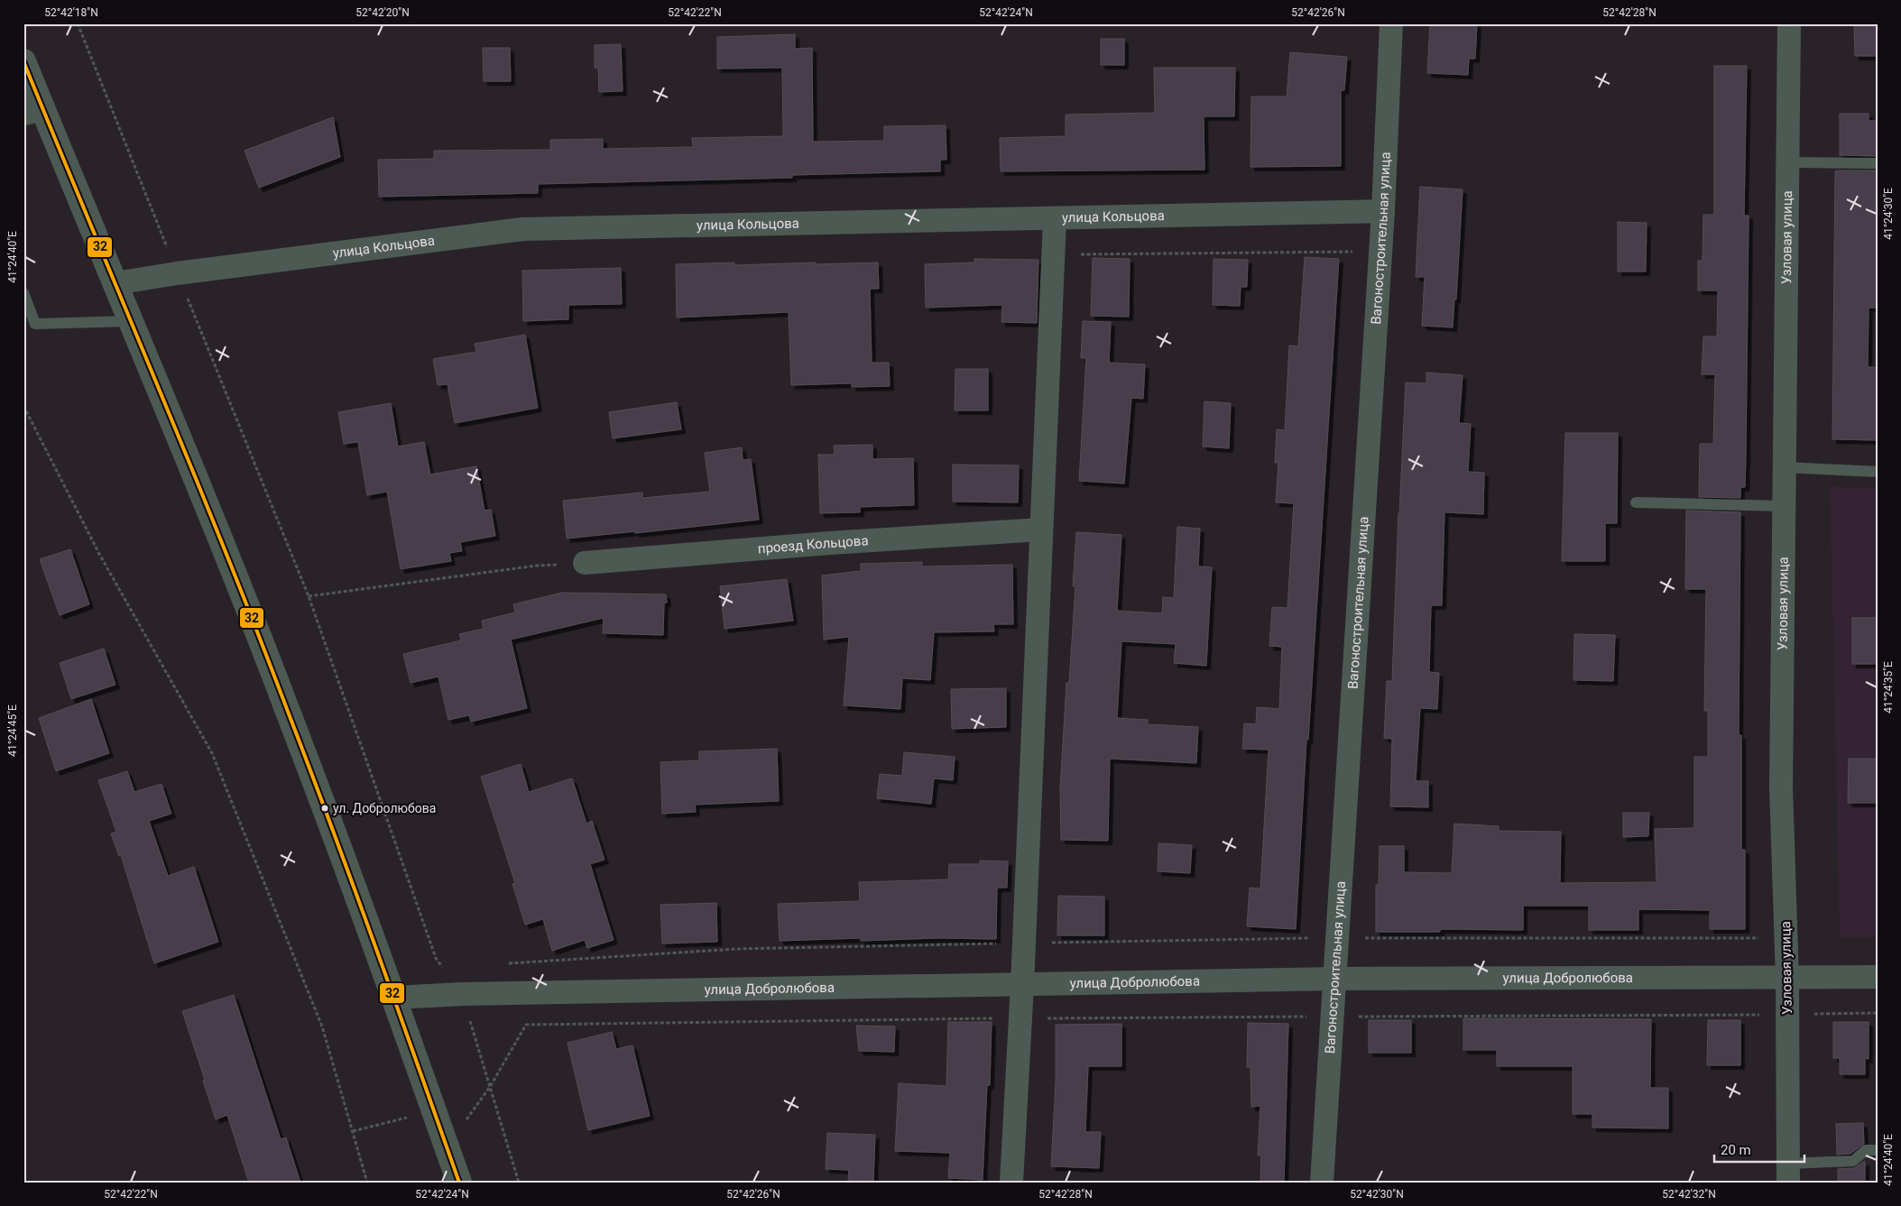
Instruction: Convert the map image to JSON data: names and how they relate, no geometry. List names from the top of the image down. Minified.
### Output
{"streets":{"street":["улица Кольцова","Вагоностроительная улица","Узловая улица","проезд Кольцова","улица Добролюбова"]},"crossings":[["улица Кольцова","Вагоностроительная улица"],["Вагоностроительная улица","улица Добролюбова"],["Узловая улица","улица Добролюбова"]],"places":["ул. Добролюбова"],"lines":["transit line 32"],"scale_bar":"20 m","coordinates":["52°42'18\"N","52°42'20\"N","52°42'22\"N","52°42'24\"N","52°42'26\"N","52°42'28\"N","41°24'30\"E","41°24'40\"E","41°24'35\"E","41°24'45\"E","52°42'30\"N","52°42'32\"N"]}
